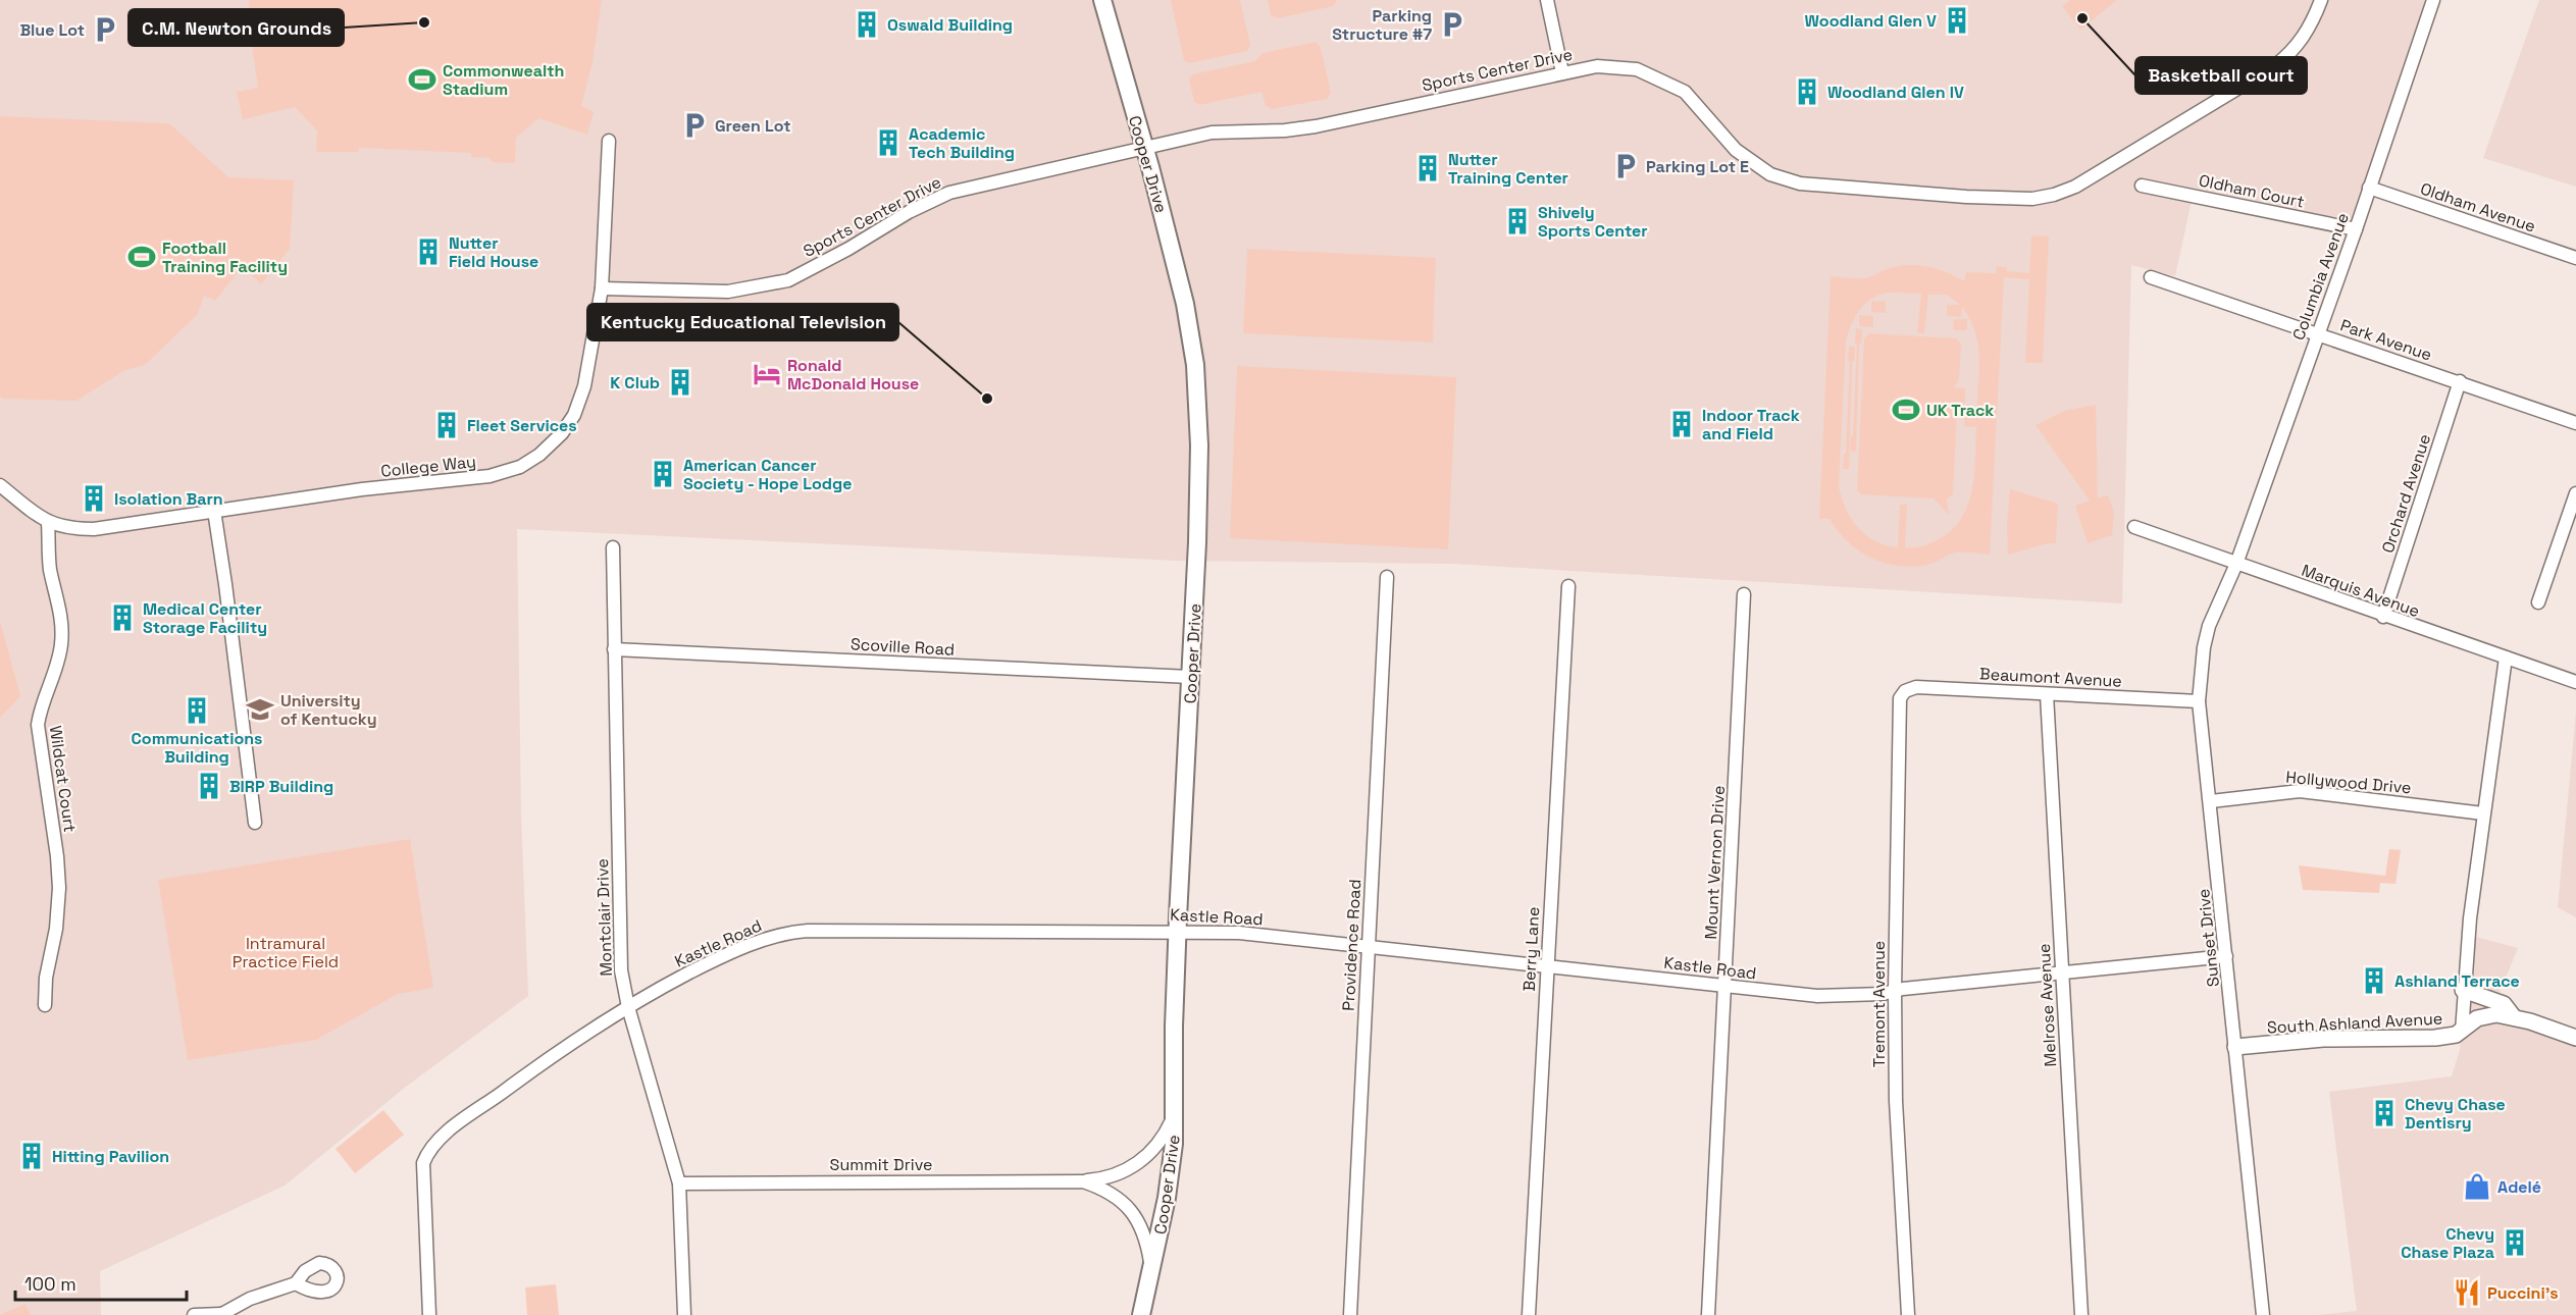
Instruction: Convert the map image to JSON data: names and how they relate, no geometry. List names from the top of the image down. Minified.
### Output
{"streets":{"main road":["Cooper Drive"],"street":["Sports Center Drive","Oldham Court","Oldham Avenue","Columbia Avenue","Park Avenue","College Way","Orchard Avenue","Marquis Avenue","Scoville Road","Beaumont Avenue","Wildcat Court","Hollywood Drive","Mount Vernon Drive","Kastle Road","Montclair Drive","Sunset Drive","Providence Road","Berry Lane","Tremont Avenue","Melrose Avenue","South Ashland Avenue","Summit Drive"]},"crossings":[["Sports Center Drive","Cooper Drive"],["Sports Center Drive","College Way"],["Cooper Drive","Scoville Road"],["Cooper Drive","Kastle Road"],["Cooper Drive","Summit Drive"],["Oldham Court","Columbia Avenue"],["Oldham Avenue","Columbia Avenue"],["Columbia Avenue","Park Avenue"],["Columbia Avenue","Marquis Avenue"],["Columbia Avenue","Sunset Drive"],["Park Avenue","Orchard Avenue"],["College Way","Wildcat Court"],["Orchard Avenue","Marquis Avenue"],["Marquis Avenue","Sunset Drive"],["Scoville Road","Montclair Drive"],["Beaumont Avenue","Sunset Drive"],["Beaumont Avenue","Tremont Avenue"],["Beaumont Avenue","Melrose Avenue"],["Hollywood Drive","Sunset Drive"],["Mount Vernon Drive","Kastle Road"],["Kastle Road","Montclair Drive"],["Kastle Road","Sunset Drive"],["Kastle Road","Providence Road"],["Kastle Road","Berry Lane"],["Kastle Road","Tremont Avenue"],["Kastle Road","Melrose Avenue"],["Montclair Drive","Summit Drive"],["Sunset Drive","South Ashland Avenue"]],"parks":["Intramural Practice Field"],"places":{"other":["Basketball court","C.M. Newton Grounds","Kentucky Educational Television"],"building":["Woodland Glen V","Oswald Building","Woodland Glen IV","Academic Tech Building","Nutter Training Center","Shively Sports Center","Nutter Field House","K Club","Indoor Track and Field","Fleet Services","American Cancer Society - Hope Lodge","Isolation Barn","Medical Center Storage Facility","Communications Building","BIRP Building","Ashland Terrace","Chevy Chase Dentisry","Hitting Pavilion","Chevy Chase Plaza"],"parking":["Parking Structure #7","Blue Lot","Green Lot","Parking Lot E"],"sports":["Commonwealth Stadium","Football Training Facility","UK Track"],"hotel":["Ronald McDonald House"],"school or university":["University of Kentucky"],"shop":["Adelé"],"restaurant":["Puccini's"]},"scale_bar":"100 m"}
